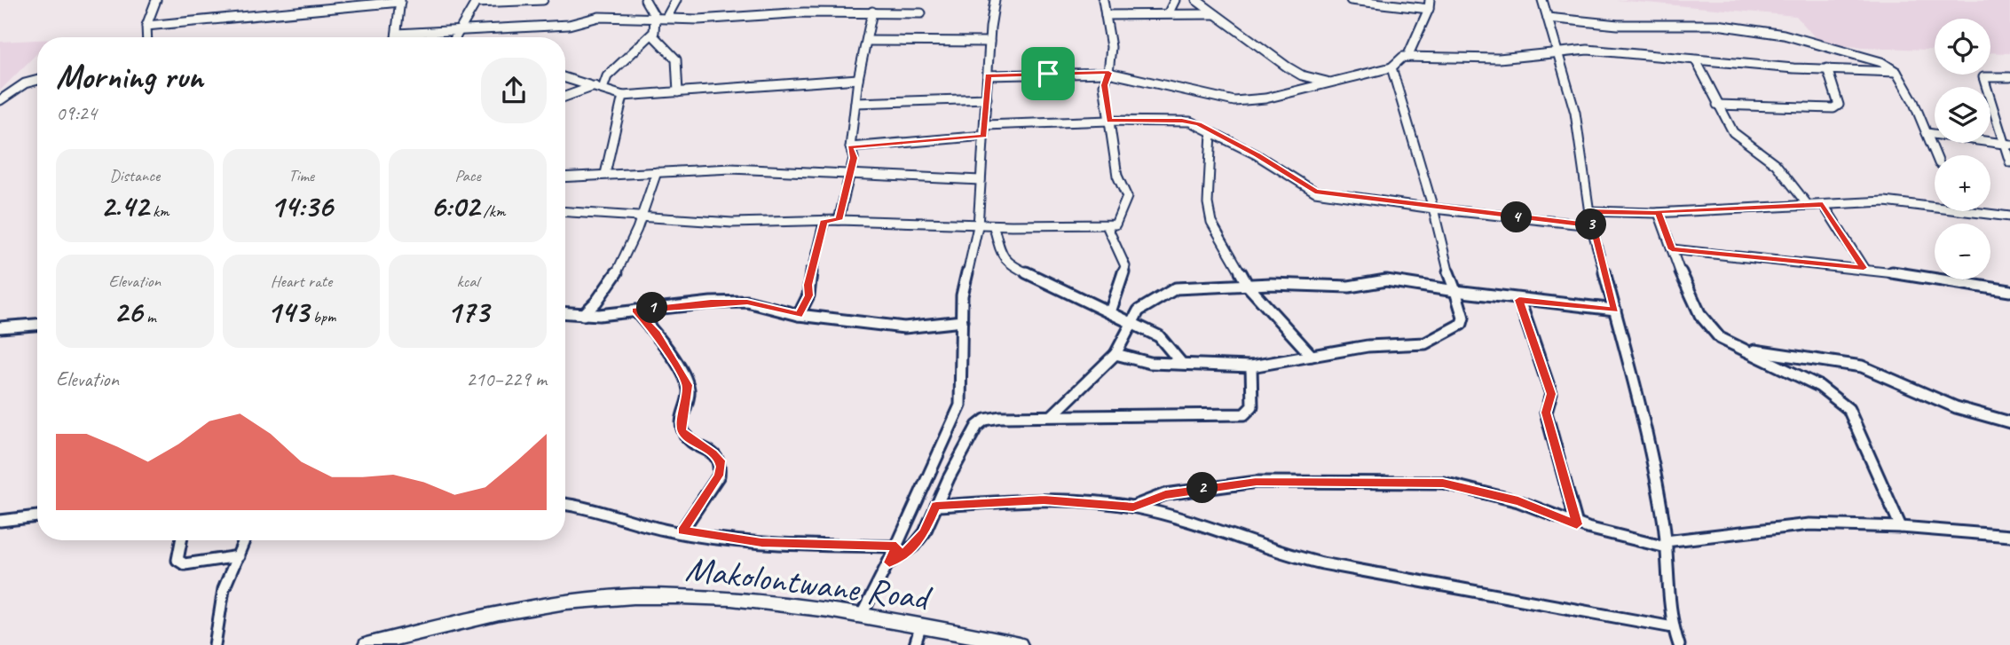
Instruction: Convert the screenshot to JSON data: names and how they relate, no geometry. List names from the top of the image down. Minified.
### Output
{"streets":{"main road":["Makolontwane Road"]},"page":{"map_buttons":["+","−"],"heading":["Morning run","09:24"],"stats":[["Distance","2.42 km"],["Time","14:36"],["Pace","6:02 /km"],["Elevation","26 m"],["Heart rate","143 bpm"],["kcal","173"]],"pins":["4","3","1","2"],"chart":["Elevation","210–229 m"]}}
